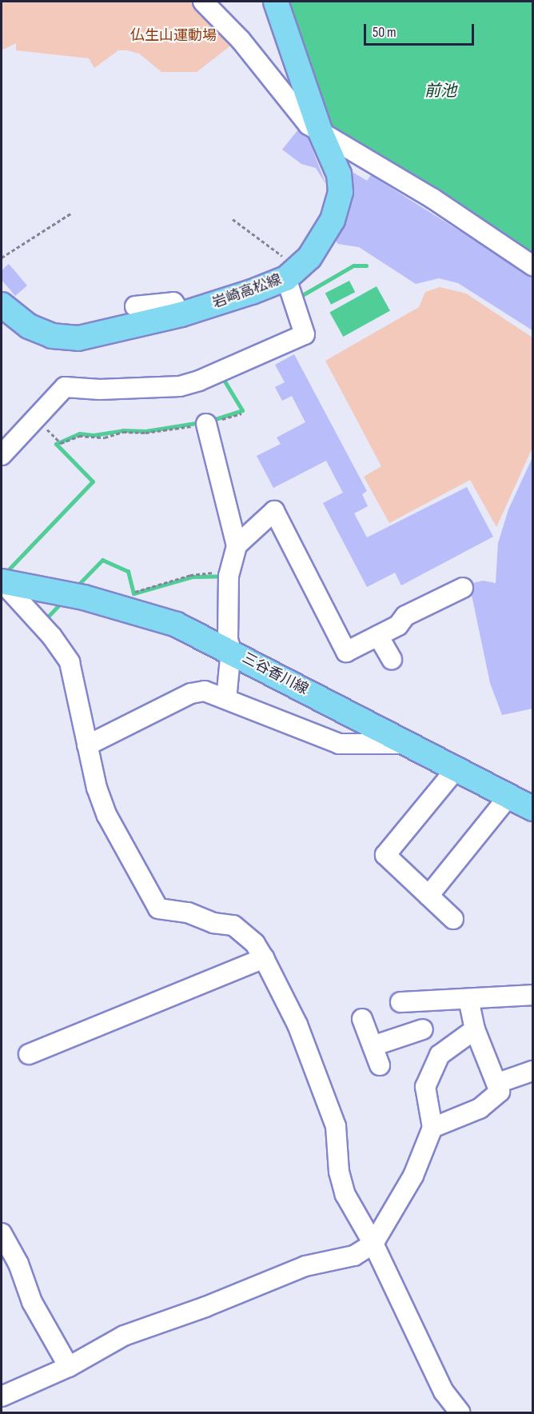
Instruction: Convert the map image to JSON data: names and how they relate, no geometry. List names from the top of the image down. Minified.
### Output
{"streets":{"main road":["岩崎高松線","三谷香川線"]},"water":["前池"],"parks":["仏生山運動場"],"scale_bar":"50 m"}
